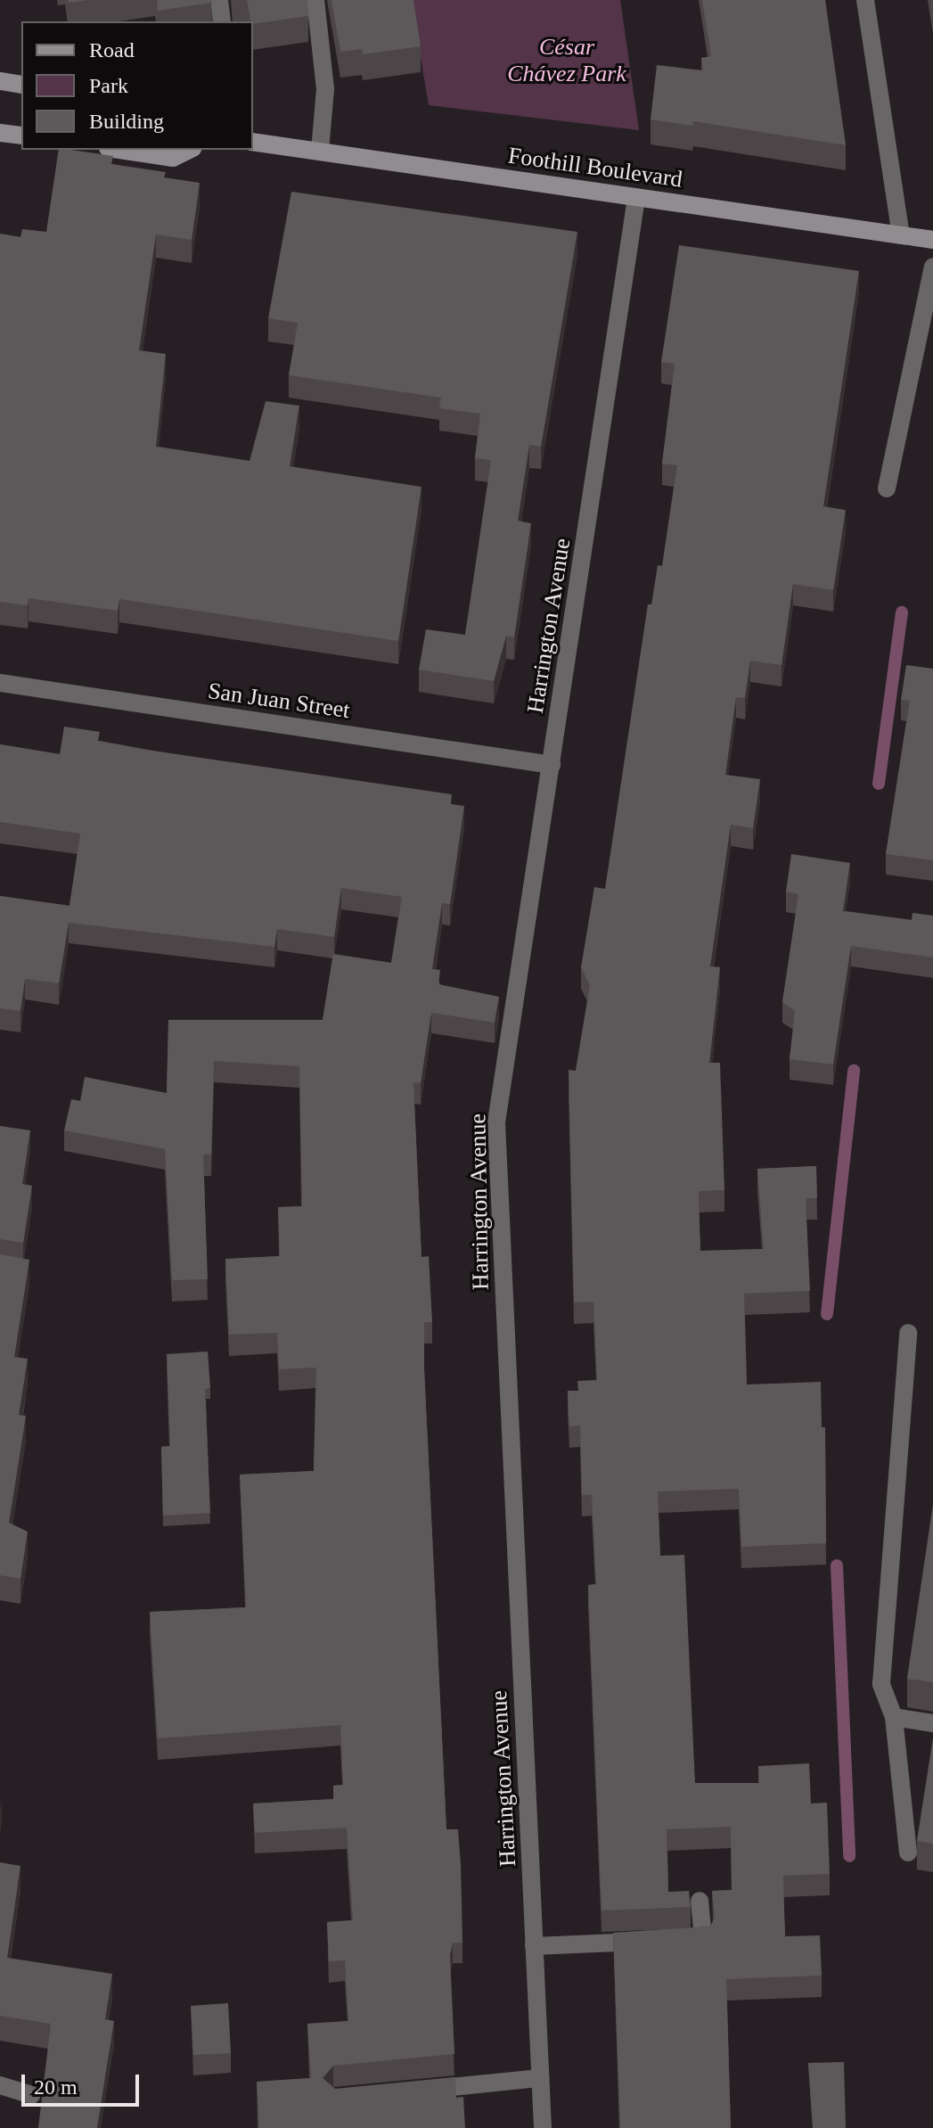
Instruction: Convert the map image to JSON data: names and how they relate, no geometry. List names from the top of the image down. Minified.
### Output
{"streets":{"main road":["Foothill Boulevard"],"street":["Harrington Avenue","San Juan Street"]},"crossings":[["Foothill Boulevard","Harrington Avenue"],["Harrington Avenue","San Juan Street"]],"parks":["César Chávez Park"],"legend":["Road","Park","Building"],"scale_bar":"20 m"}
